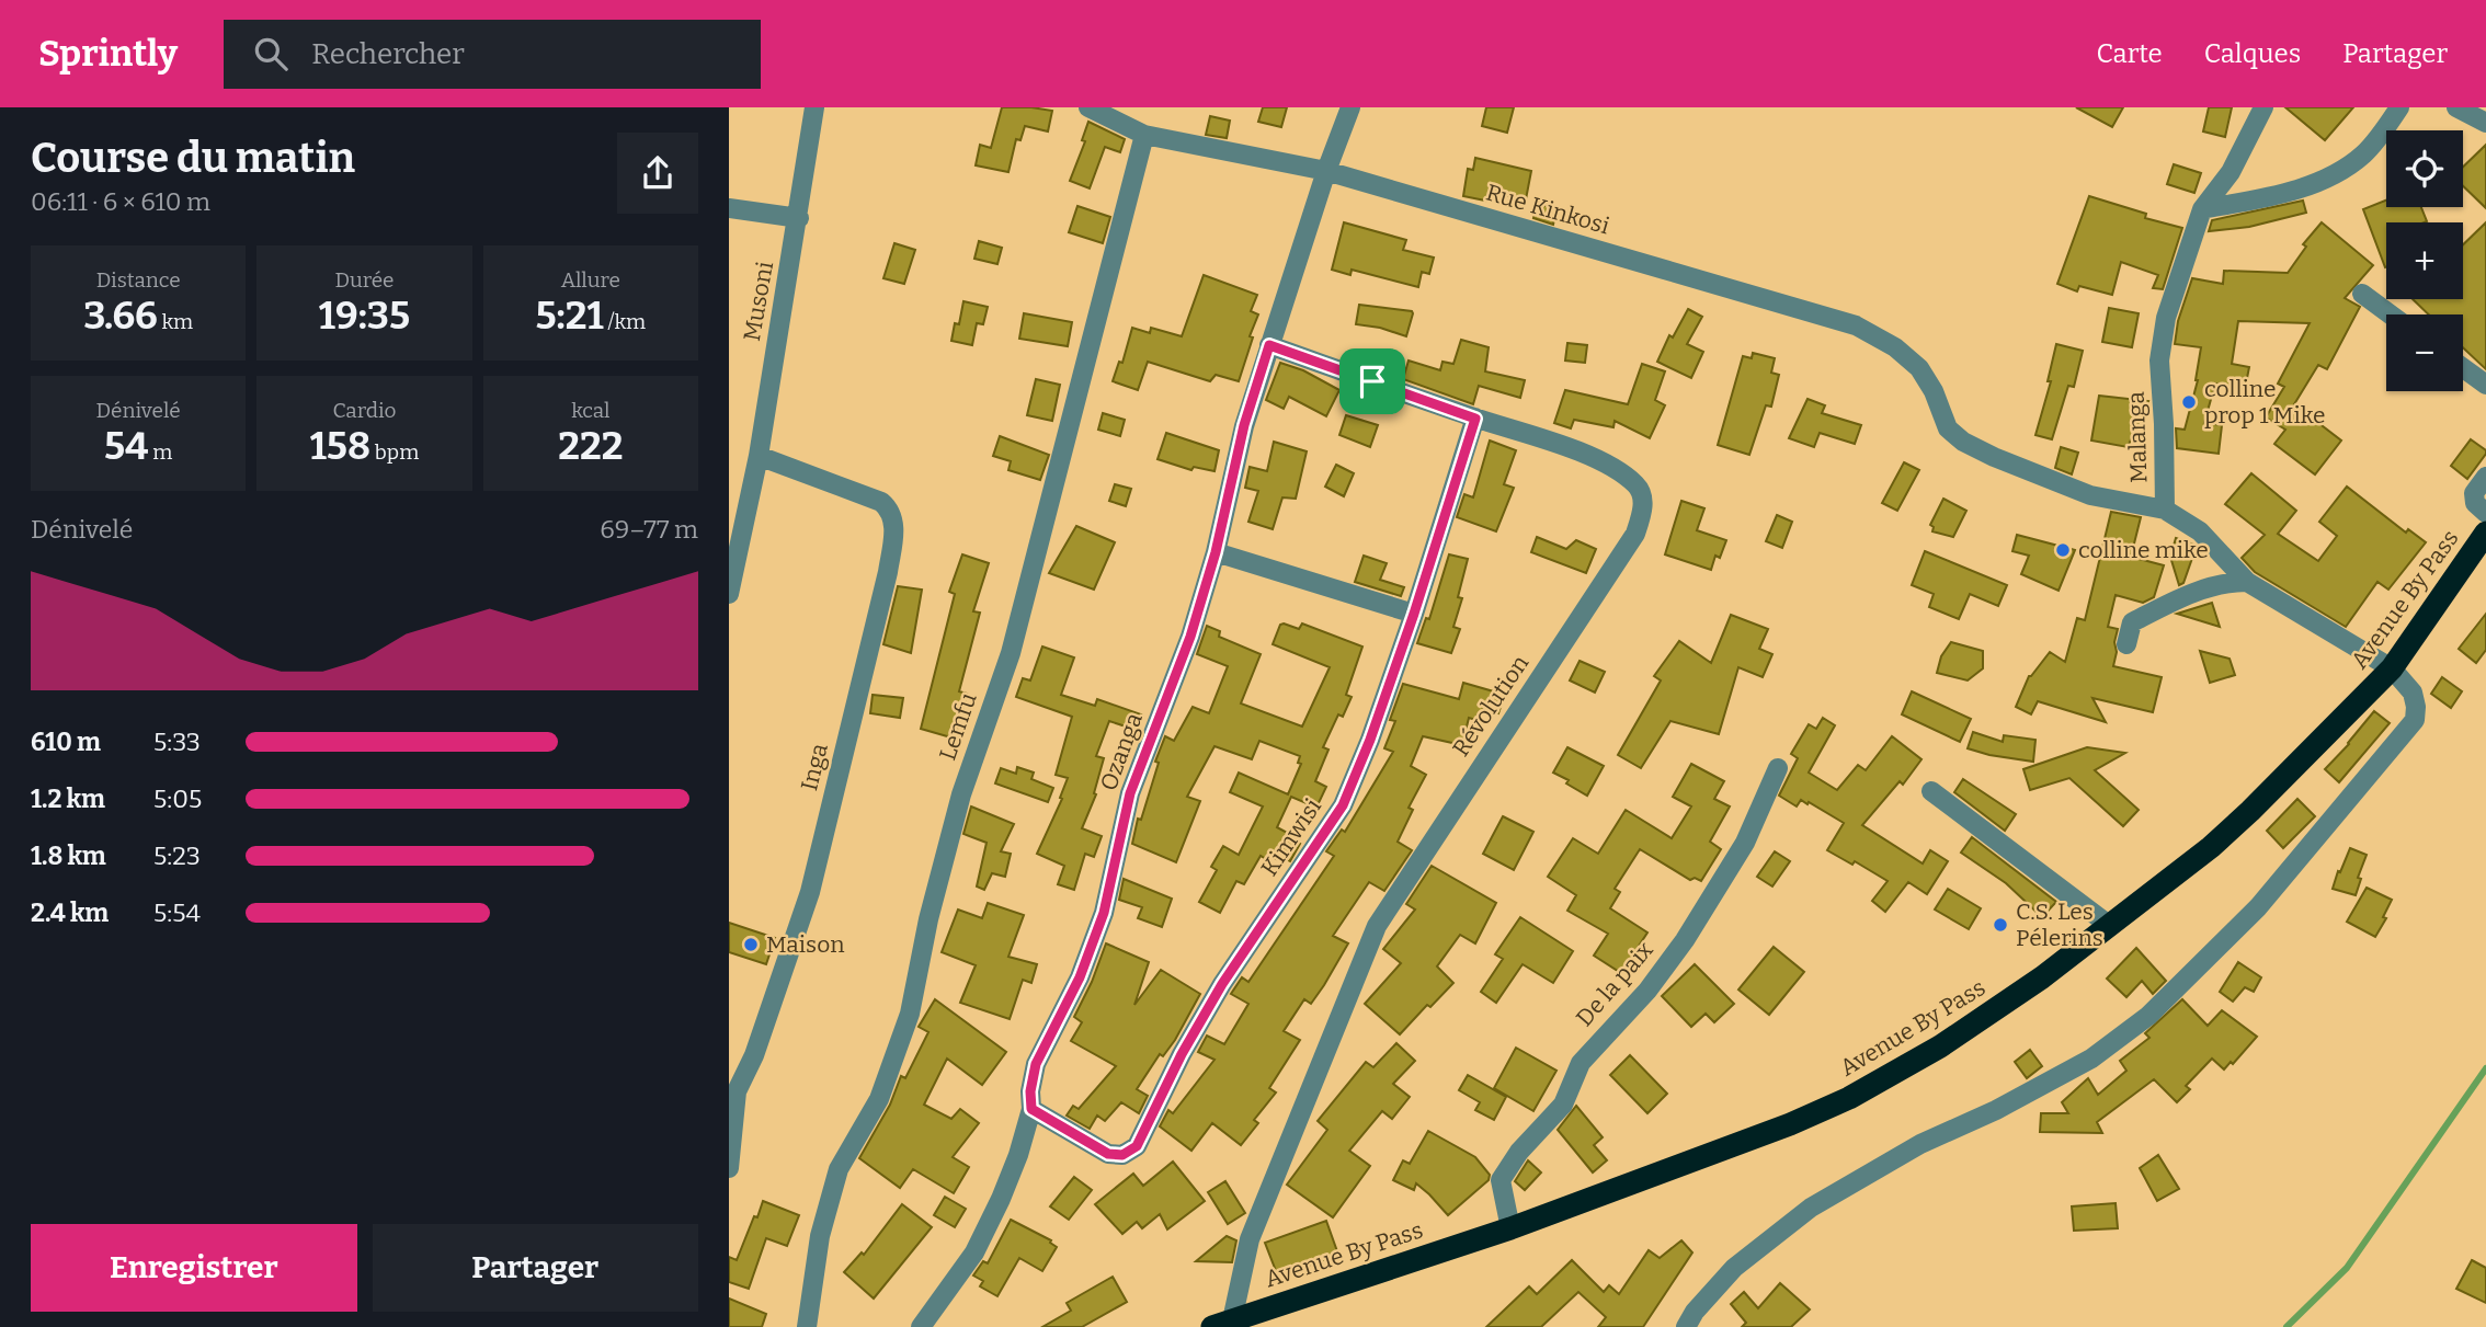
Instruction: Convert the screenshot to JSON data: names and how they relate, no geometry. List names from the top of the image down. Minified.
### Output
{"streets":{"highway":["Avenue By Pass"],"street":["Rue Kinkosi","Musoni","Malanga","Révolution","Lemfu","Ozanga","Inga","Kimwisi","De la paix"]},"crossings":[["Rue Kinkosi","Malanga"],["Rue Kinkosi","Lemfu"],["Rue Kinkosi","Ozanga"],["Musoni","Inga"],["Malanga","Avenue By Pass"],["Avenue By Pass","Révolution"],["Avenue By Pass","De la paix"],["Révolution","Ozanga"],["Révolution","Kimwisi"],["Ozanga","Kimwisi"]],"places":["colline prop 1 Mike","colline mike","C.S. Les Pélerins","Maison"],"page":{"header":"Sprintly","search":"Rechercher","nav":["Carte","Calques","Partager"],"heading":["Course du matin","06:11 · 6 × 610 m"],"map_buttons":["+","−"],"stats":[["Distance","3.66 km"],["Durée","19:35"],["Allure","5:21 /km"],["Dénivelé","54 m"],["Cardio","158 bpm"],["kcal","222"]],"chart":["Dénivelé","69–77 m"],"list":[{"name":"610 m","note":"5:33"},{"name":"1.2 km","note":"5:05"},{"name":"1.8 km","note":"5:23"},{"name":"2.4 km","note":"5:54"}],"buttons":["Enregistrer","Partager"]}}
